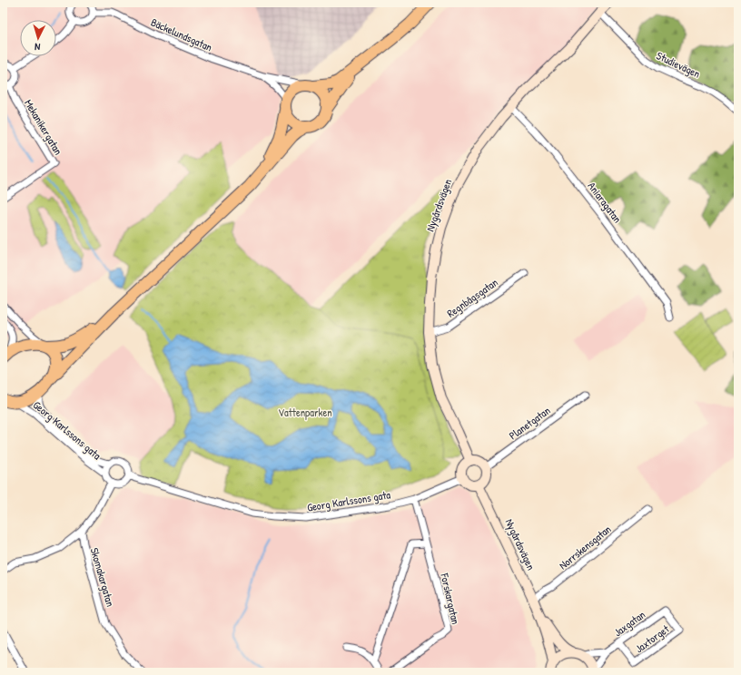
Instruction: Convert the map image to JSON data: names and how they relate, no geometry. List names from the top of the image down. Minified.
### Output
{"streets":{"street":["Bäckelundsgatan","Studievägen","Mekanikergatan","Aniaragatan","Nygårdsvägen","Regnbågsgatan","Planetgatan","Georg Karlssons gata","Norrskensgatan","Skomakargatan","Forskargatan","Jaxgatan","Jaxtorget"]},"crossings":[["Studievägen","Nygårdsvägen"],["Aniaragatan","Nygårdsvägen"],["Nygårdsvägen","Regnbågsgatan"],["Nygårdsvägen","Planetgatan"],["Nygårdsvägen","Georg Karlssons gata"],["Nygårdsvägen","Norrskensgatan"],["Nygårdsvägen","Jaxgatan"],["Planetgatan","Georg Karlssons gata"],["Georg Karlssons gata","Forskargatan"],["Jaxgatan","Jaxtorget"]],"parks":["Vattenparken"],"north":"bottom"}
